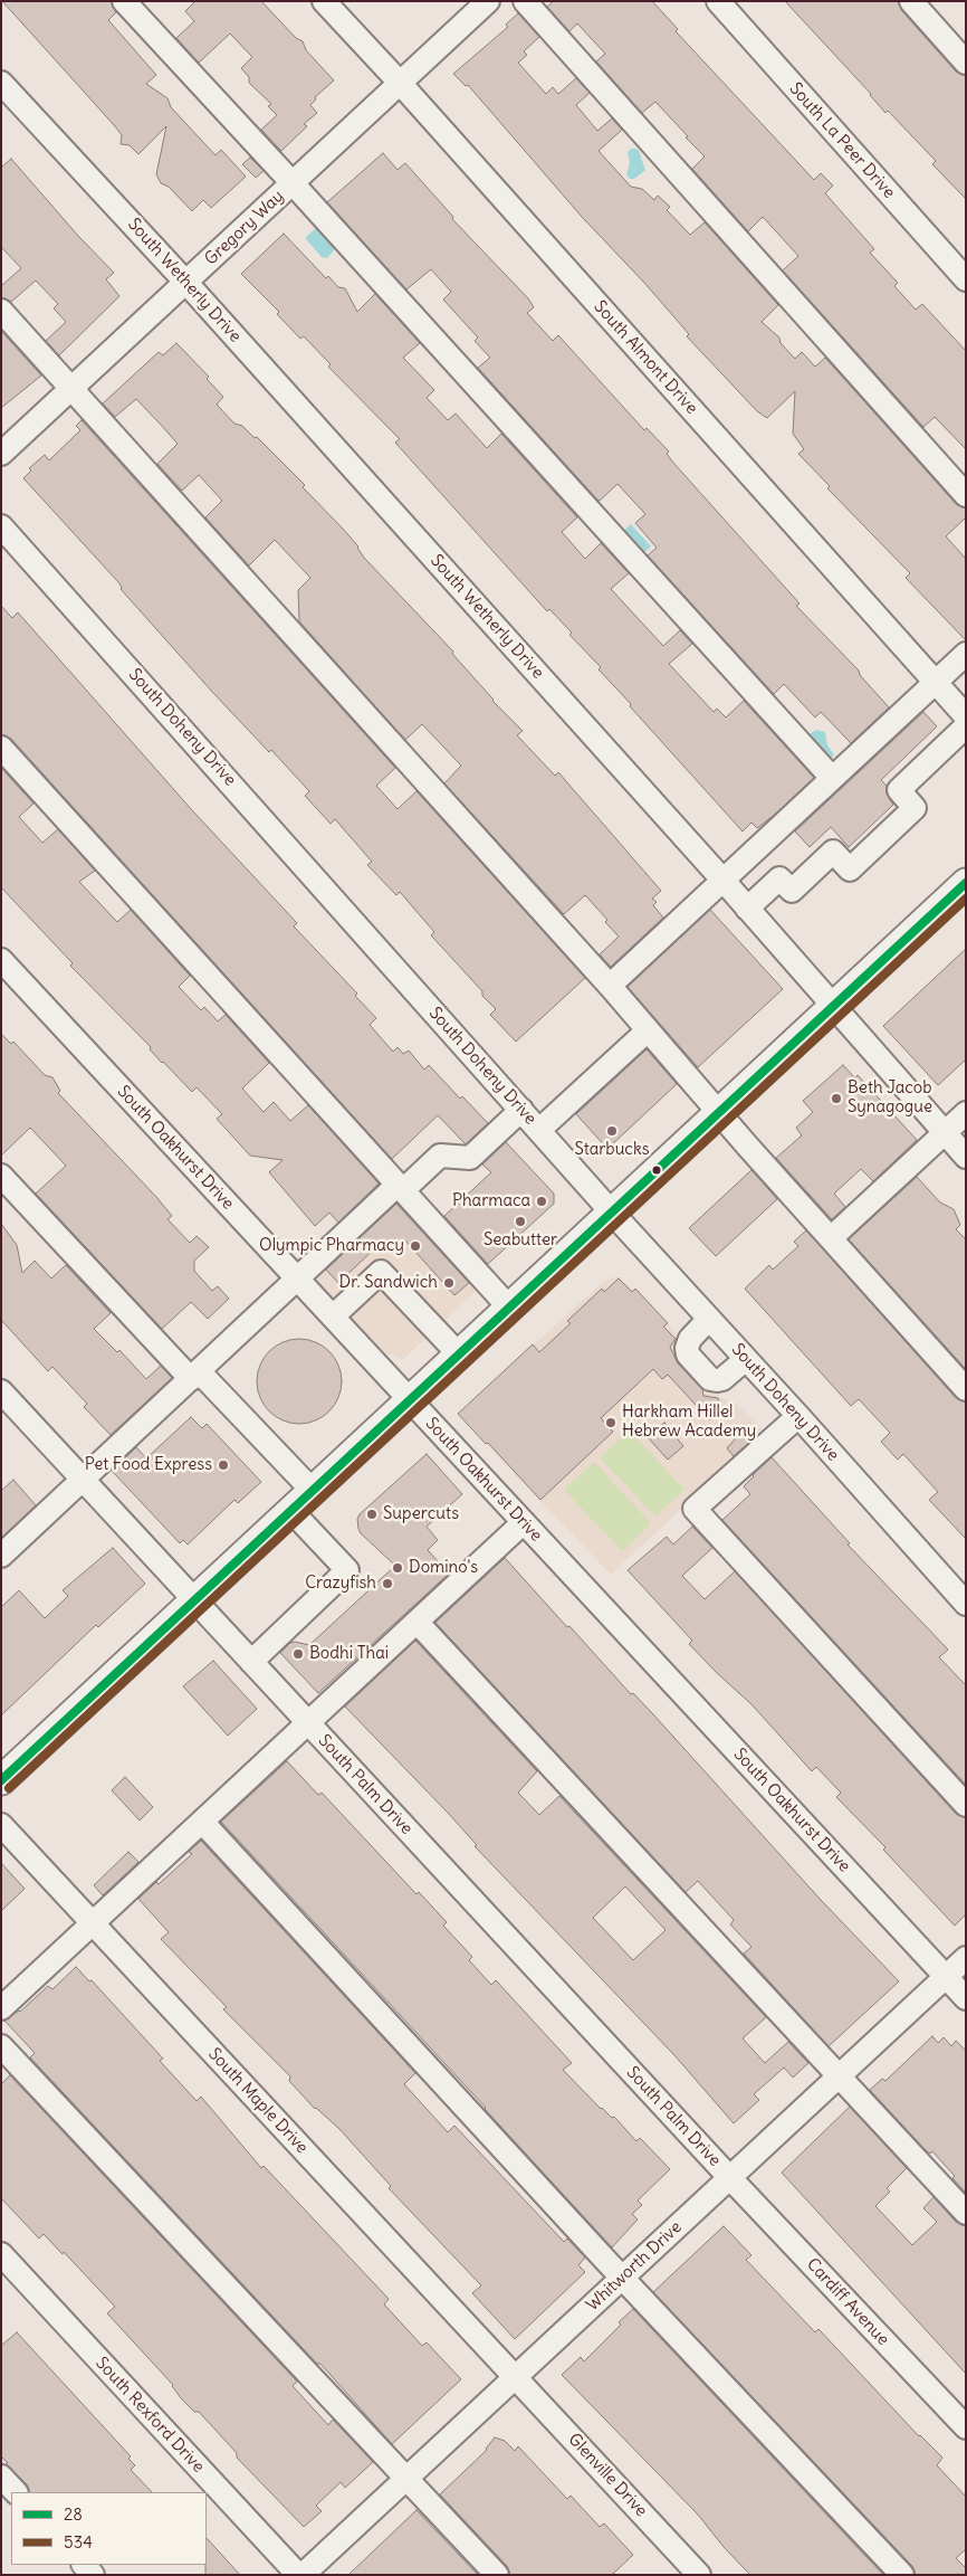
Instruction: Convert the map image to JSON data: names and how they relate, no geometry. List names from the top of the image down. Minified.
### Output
{"streets":{"street":["South La Peer Drive","Gregory Way","South Wetherly Drive","South Almont Drive","South Doheny Drive","South Oakhurst Drive","South Palm Drive","South Maple Drive","Whitworth Drive","Cardiff Avenue","South Rexford Drive","Glenville Drive"]},"crossings":[["Gregory Way","South Wetherly Drive"],["Gregory Way","South Almont Drive"],["South Oakhurst Drive","Whitworth Drive"],["South Palm Drive","Whitworth Drive"],["South Palm Drive","Cardiff Avenue"],["South Maple Drive","Whitworth Drive"],["South Maple Drive","Glenville Drive"],["Whitworth Drive","Cardiff Avenue"],["Whitworth Drive","Glenville Drive"]],"places":["Beth Jacob Synagogue","Starbucks","Pharmaca","Seabutter","Olympic Pharmacy","Dr. Sandwich","Harkham Hillel Hebrew Academy","Pet Food Express","Supercuts","Domino's","Crazyfish","Bodhi Thai"],"lines":["transit line 28","transit line 534"],"legend":["28","534"]}
